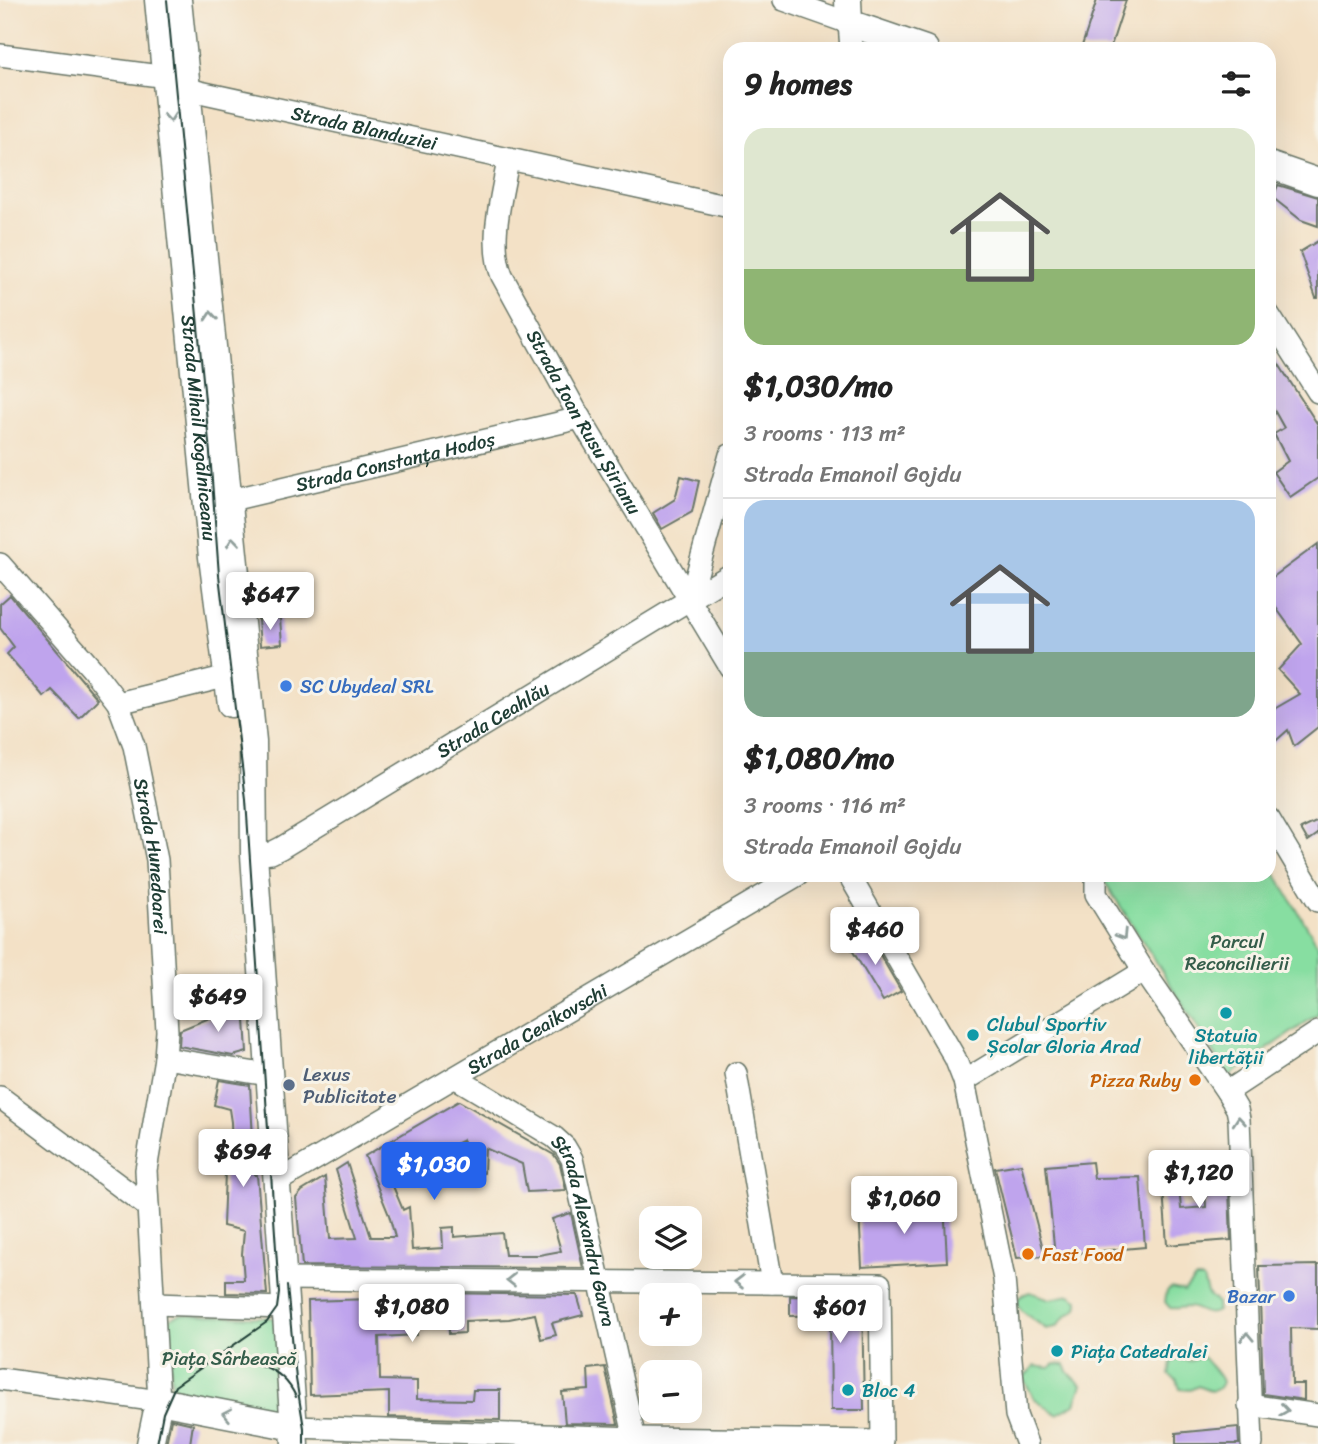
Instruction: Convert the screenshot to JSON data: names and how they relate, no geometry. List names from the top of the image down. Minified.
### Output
{"streets":{"main road":["Strada Mihail Kogălniceanu"],"street":["Strada Blanduziei","Strada Ioan Rusu Șirianu","Strada Constanța Hodoș","Strada Ceahlău","Strada Hunedoarei","Strada Ceaikovschi","Strada Alexandru Gavra"]},"crossings":[["Strada Blanduziei","Strada Ioan Rusu Șirianu"],["Strada Blanduziei","Strada Mihail Kogălniceanu"],["Strada Ioan Rusu Șirianu","Strada Constanța Hodoș"],["Strada Ioan Rusu Șirianu","Strada Ceahlău"],["Strada Mihail Kogălniceanu","Strada Constanța Hodoș"],["Strada Mihail Kogălniceanu","Strada Ceahlău"],["Strada Mihail Kogălniceanu","Strada Ceaikovschi"],["Strada Ceaikovschi","Strada Alexandru Gavra"]],"parks":["Parcul Reconcilierii","Piața Sârbească"],"places":["SC Ubydeal SRL","Statuia libertății","Clubul Sportiv Școlar Gloria Arad","Pizza Ruby","Lexus Publicitate","Fast Food","Bazar","Piața Catedralei","Bloc 4"],"page":{"heading":"9 homes","list":[{"name":"$1,030/mo","note":"3 rooms · 113 m² · Strada Emanoil Gojdu"},{"name":"$1,080/mo","note":"3 rooms · 116 m² · Strada Emanoil Gojdu"}],"price":["$647","$460","$649","$694","$1,030","$1,120","$1,060","$1,080","$601"],"map_buttons":["+","−"]}}
